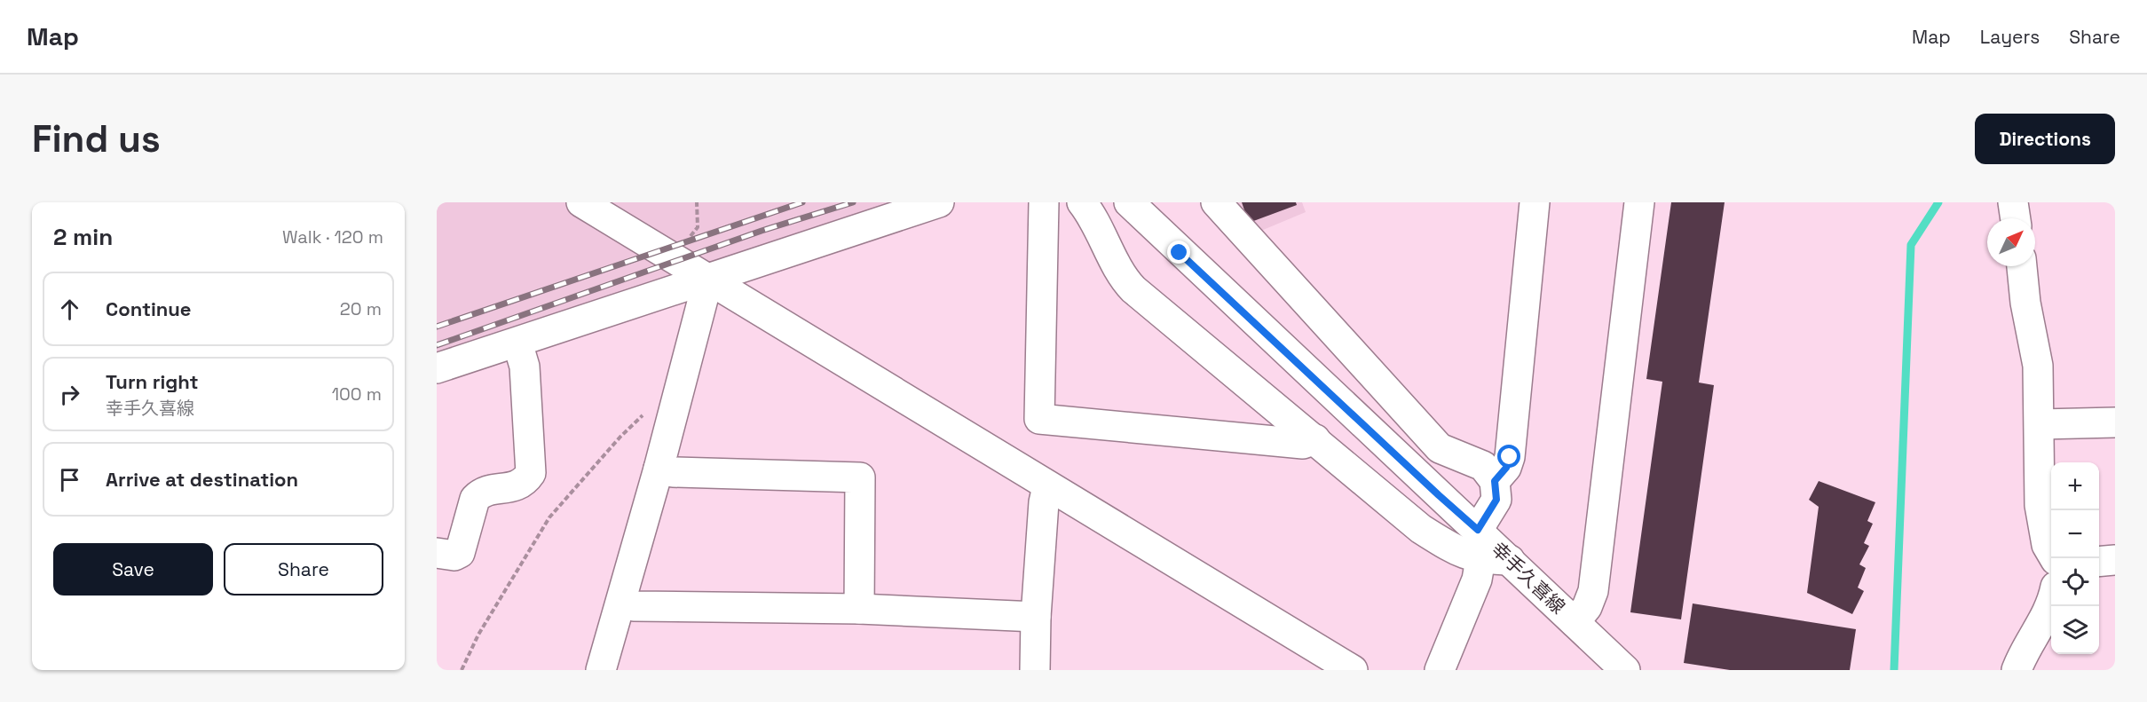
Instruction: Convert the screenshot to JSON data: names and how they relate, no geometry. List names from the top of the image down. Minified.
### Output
{"streets":{"street":["幸手久喜線"]},"north":"top right","page":{"header":"Map","nav":["Map","Layers","Share"],"buttons":["Directions",["Save","Share"]],"title":"Find us","heading":["2 min","Walk · 120 m"],"list":[["Continue","20 m"],["Turn right","幸手久喜線","100 m"],"Arrive at destination"],"map_buttons":["+","−"]}}
